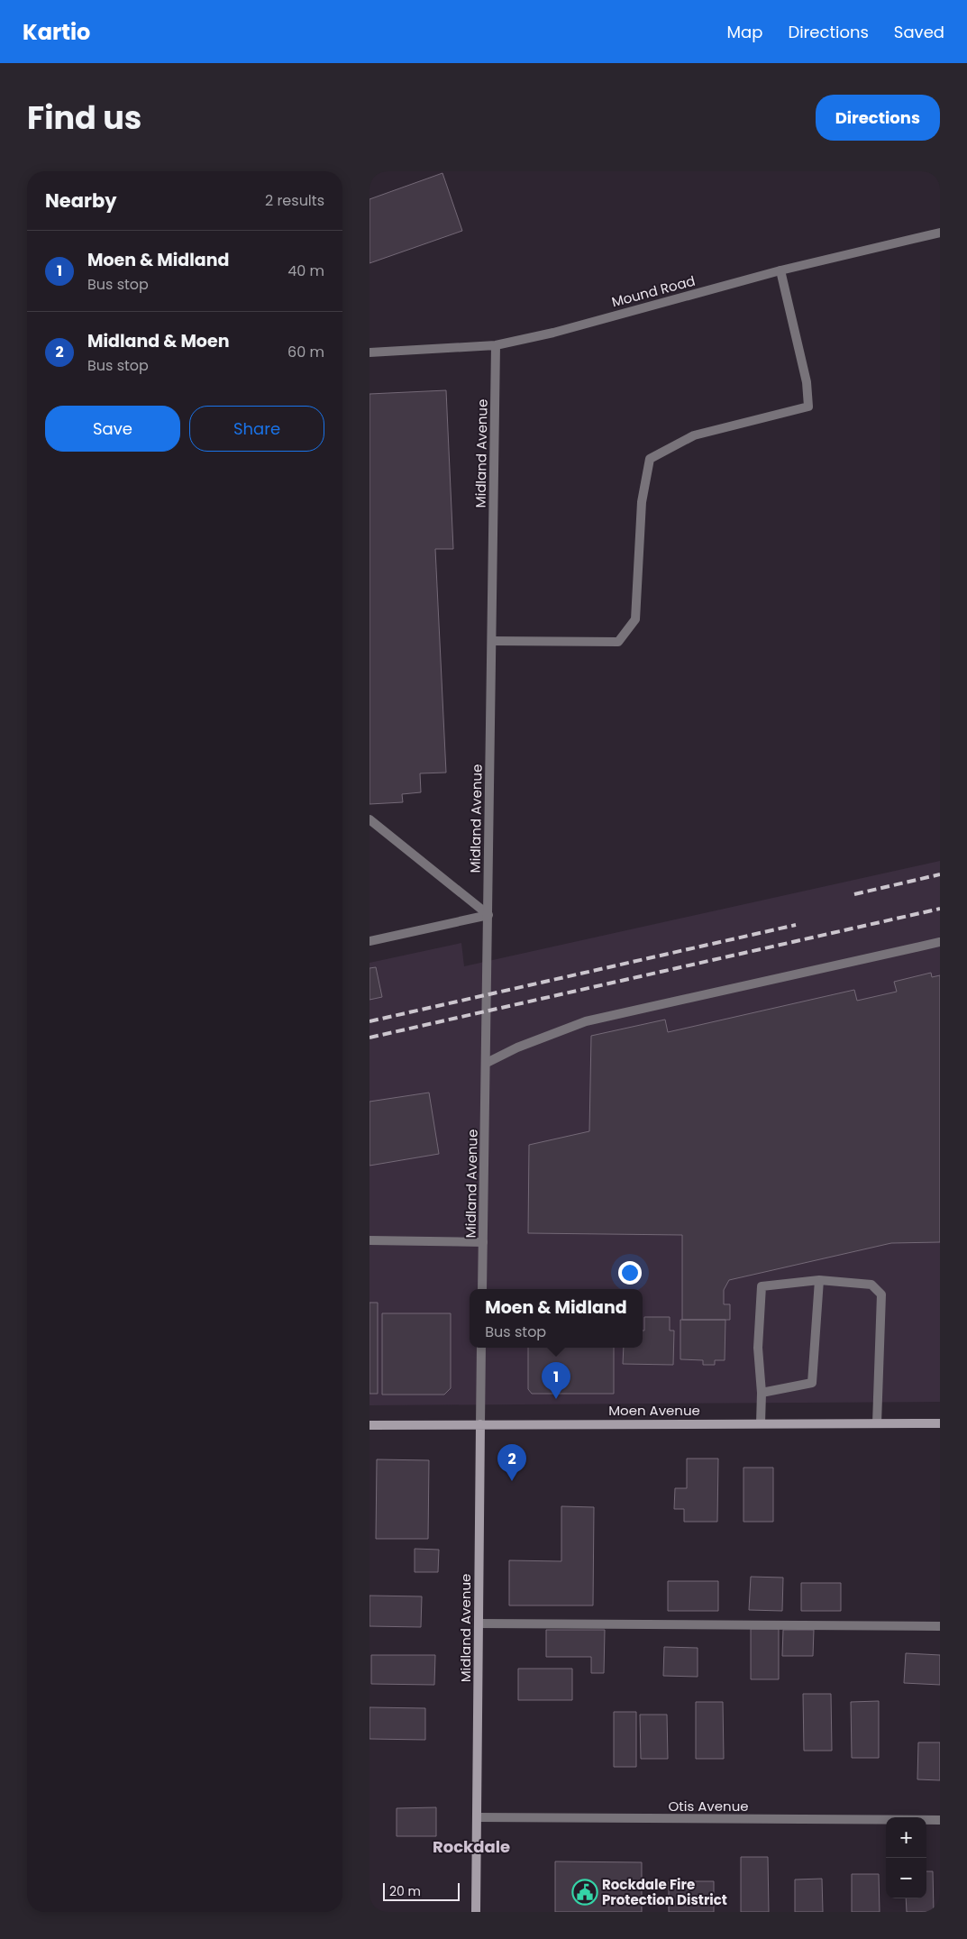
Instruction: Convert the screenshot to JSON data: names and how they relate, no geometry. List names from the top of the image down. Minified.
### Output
{"streets":{"street":["Mound Road","Midland Avenue","Moen Avenue","Otis Avenue"]},"crossings":[["Mound Road","Midland Avenue"],["Midland Avenue","Moen Avenue"],["Midland Avenue","Otis Avenue"]],"districts":["Rockdale"],"places":{"public building":["Rockdale Fire Protection District"]},"scale_bar":"20 m","page":{"header":"Kartio","nav":["Map","Directions","Saved"],"title":"Find us","buttons":["Directions",["Save","Share"]],"heading":["Nearby","2 results"],"list":[{"mark":"1","name":"Moen & Midland","note":"Bus stop","value":"40 m"},{"mark":"2","name":"Midland & Moen","note":"Bus stop","value":"60 m"}],"popup":["Moen & Midland","Bus stop"],"pins":["1","2"],"map_buttons":["+","−"],"scale":"20 m"}}
